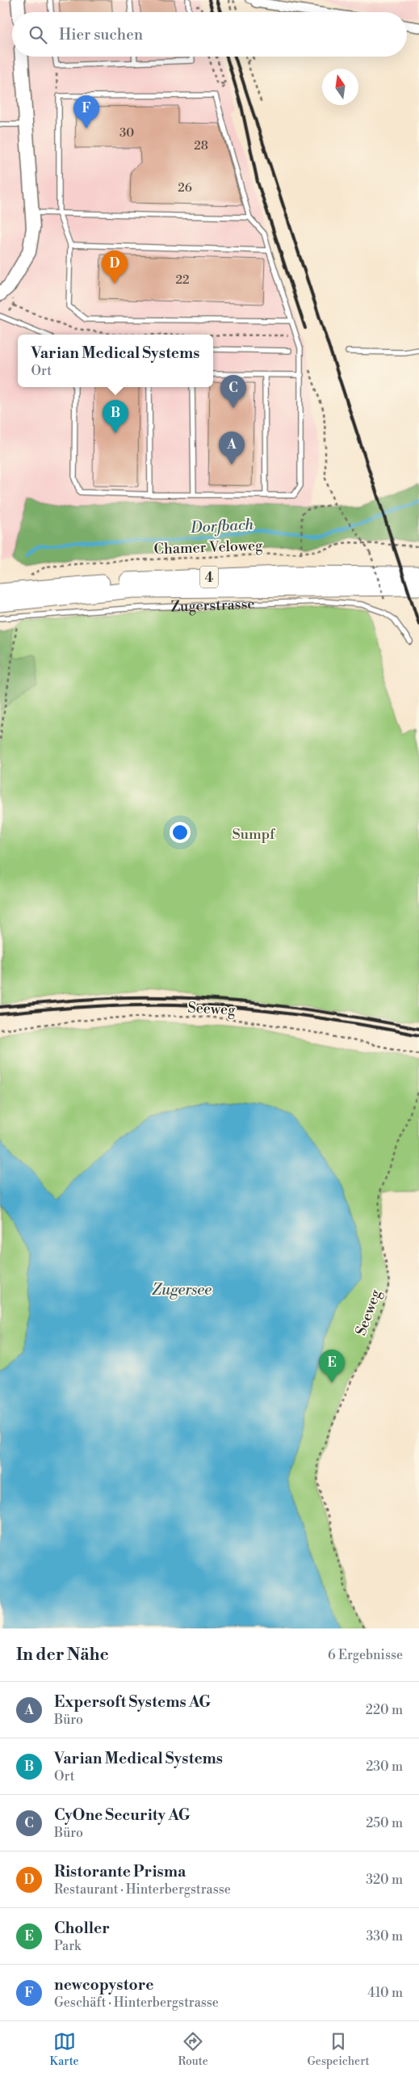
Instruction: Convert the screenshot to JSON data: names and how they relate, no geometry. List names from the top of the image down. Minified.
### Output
{"streets":{"main road":["4","Zugerstrasse"],"path":["Chamer Veloweg","Seeweg"]},"water":["Dorfbach","Zugersee"],"parks":["Sumpf"],"house_numbers":["30","28","26","22"],"north":"top","page":{"search":"Hier suchen","pins":["F","D","C","B","A","E"],"popup":["Varian Medical Systems","Ort"],"heading":["In der Nähe","6 Ergebnisse"],"list":[{"mark":"A","name":"Expersoft Systems AG","note":"Büro","value":"220 m"},{"mark":"B","name":"Varian Medical Systems","note":"Ort","value":"230 m"},{"mark":"C","name":"CyOne Security AG","note":"Büro","value":"250 m"},{"mark":"D","name":"Ristorante Prisma","note":"Restaurant · Hinterbergstrasse","value":"320 m"},{"mark":"E","name":"Choller","note":"Park","value":"330 m"},{"mark":"F","name":"newcopystore","note":"Geschäft · Hinterbergstrasse","value":"410 m"}],"nav":["Karte","Route","Gespeichert"]}}
